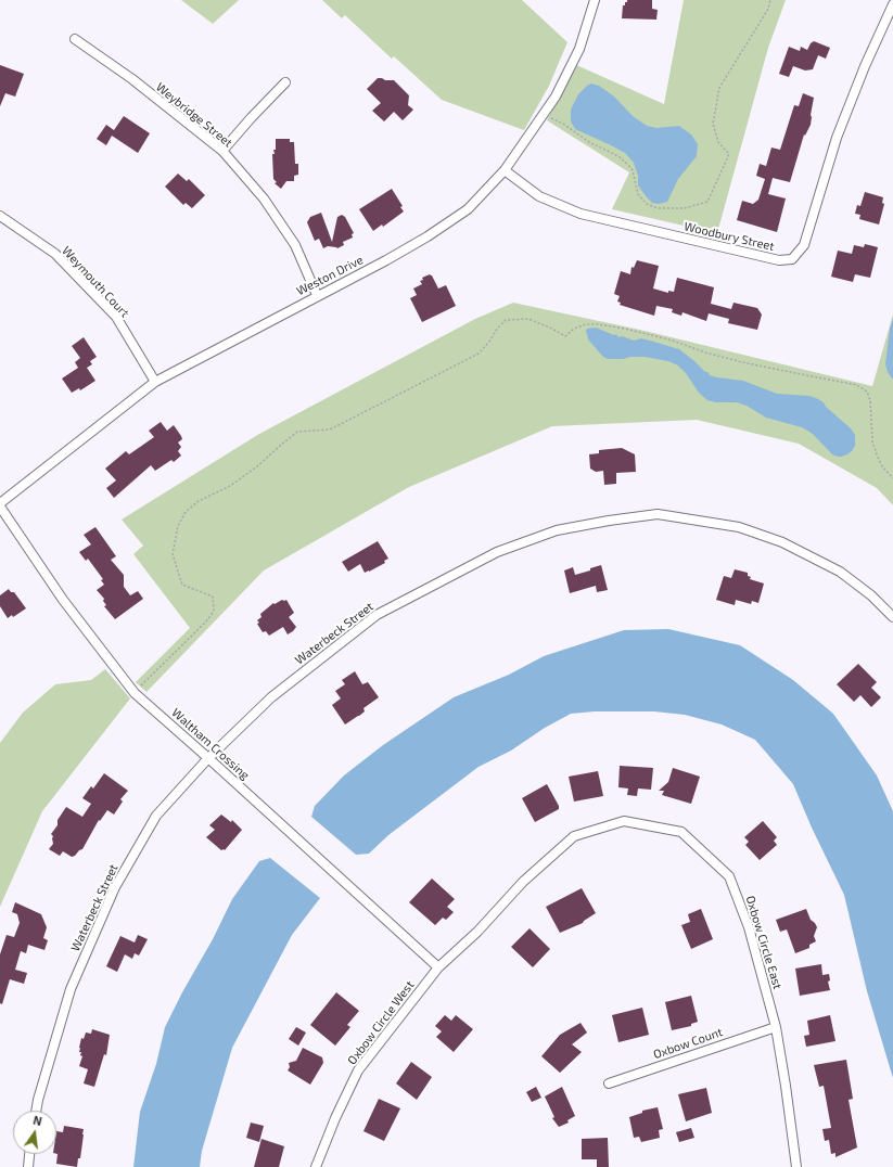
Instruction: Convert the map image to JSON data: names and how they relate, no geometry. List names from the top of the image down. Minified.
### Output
{"streets":{"street":["Weybridge Street","Woodbury Street","Weston Drive","Weymouth Court","Waterbeck Street","Waltham Crossing","Oxbow Circle East","Oxbow Circle West","Oxbow Count"]},"crossings":[["Weybridge Street","Weston Drive"],["Woodbury Street","Weston Drive"],["Weston Drive","Weymouth Court"],["Waterbeck Street","Waltham Crossing"],["Waltham Crossing","Oxbow Circle East"],["Waltham Crossing","Oxbow Circle West"],["Oxbow Circle East","Oxbow Circle West"],["Oxbow Circle East","Oxbow Count"]],"north":"top"}
